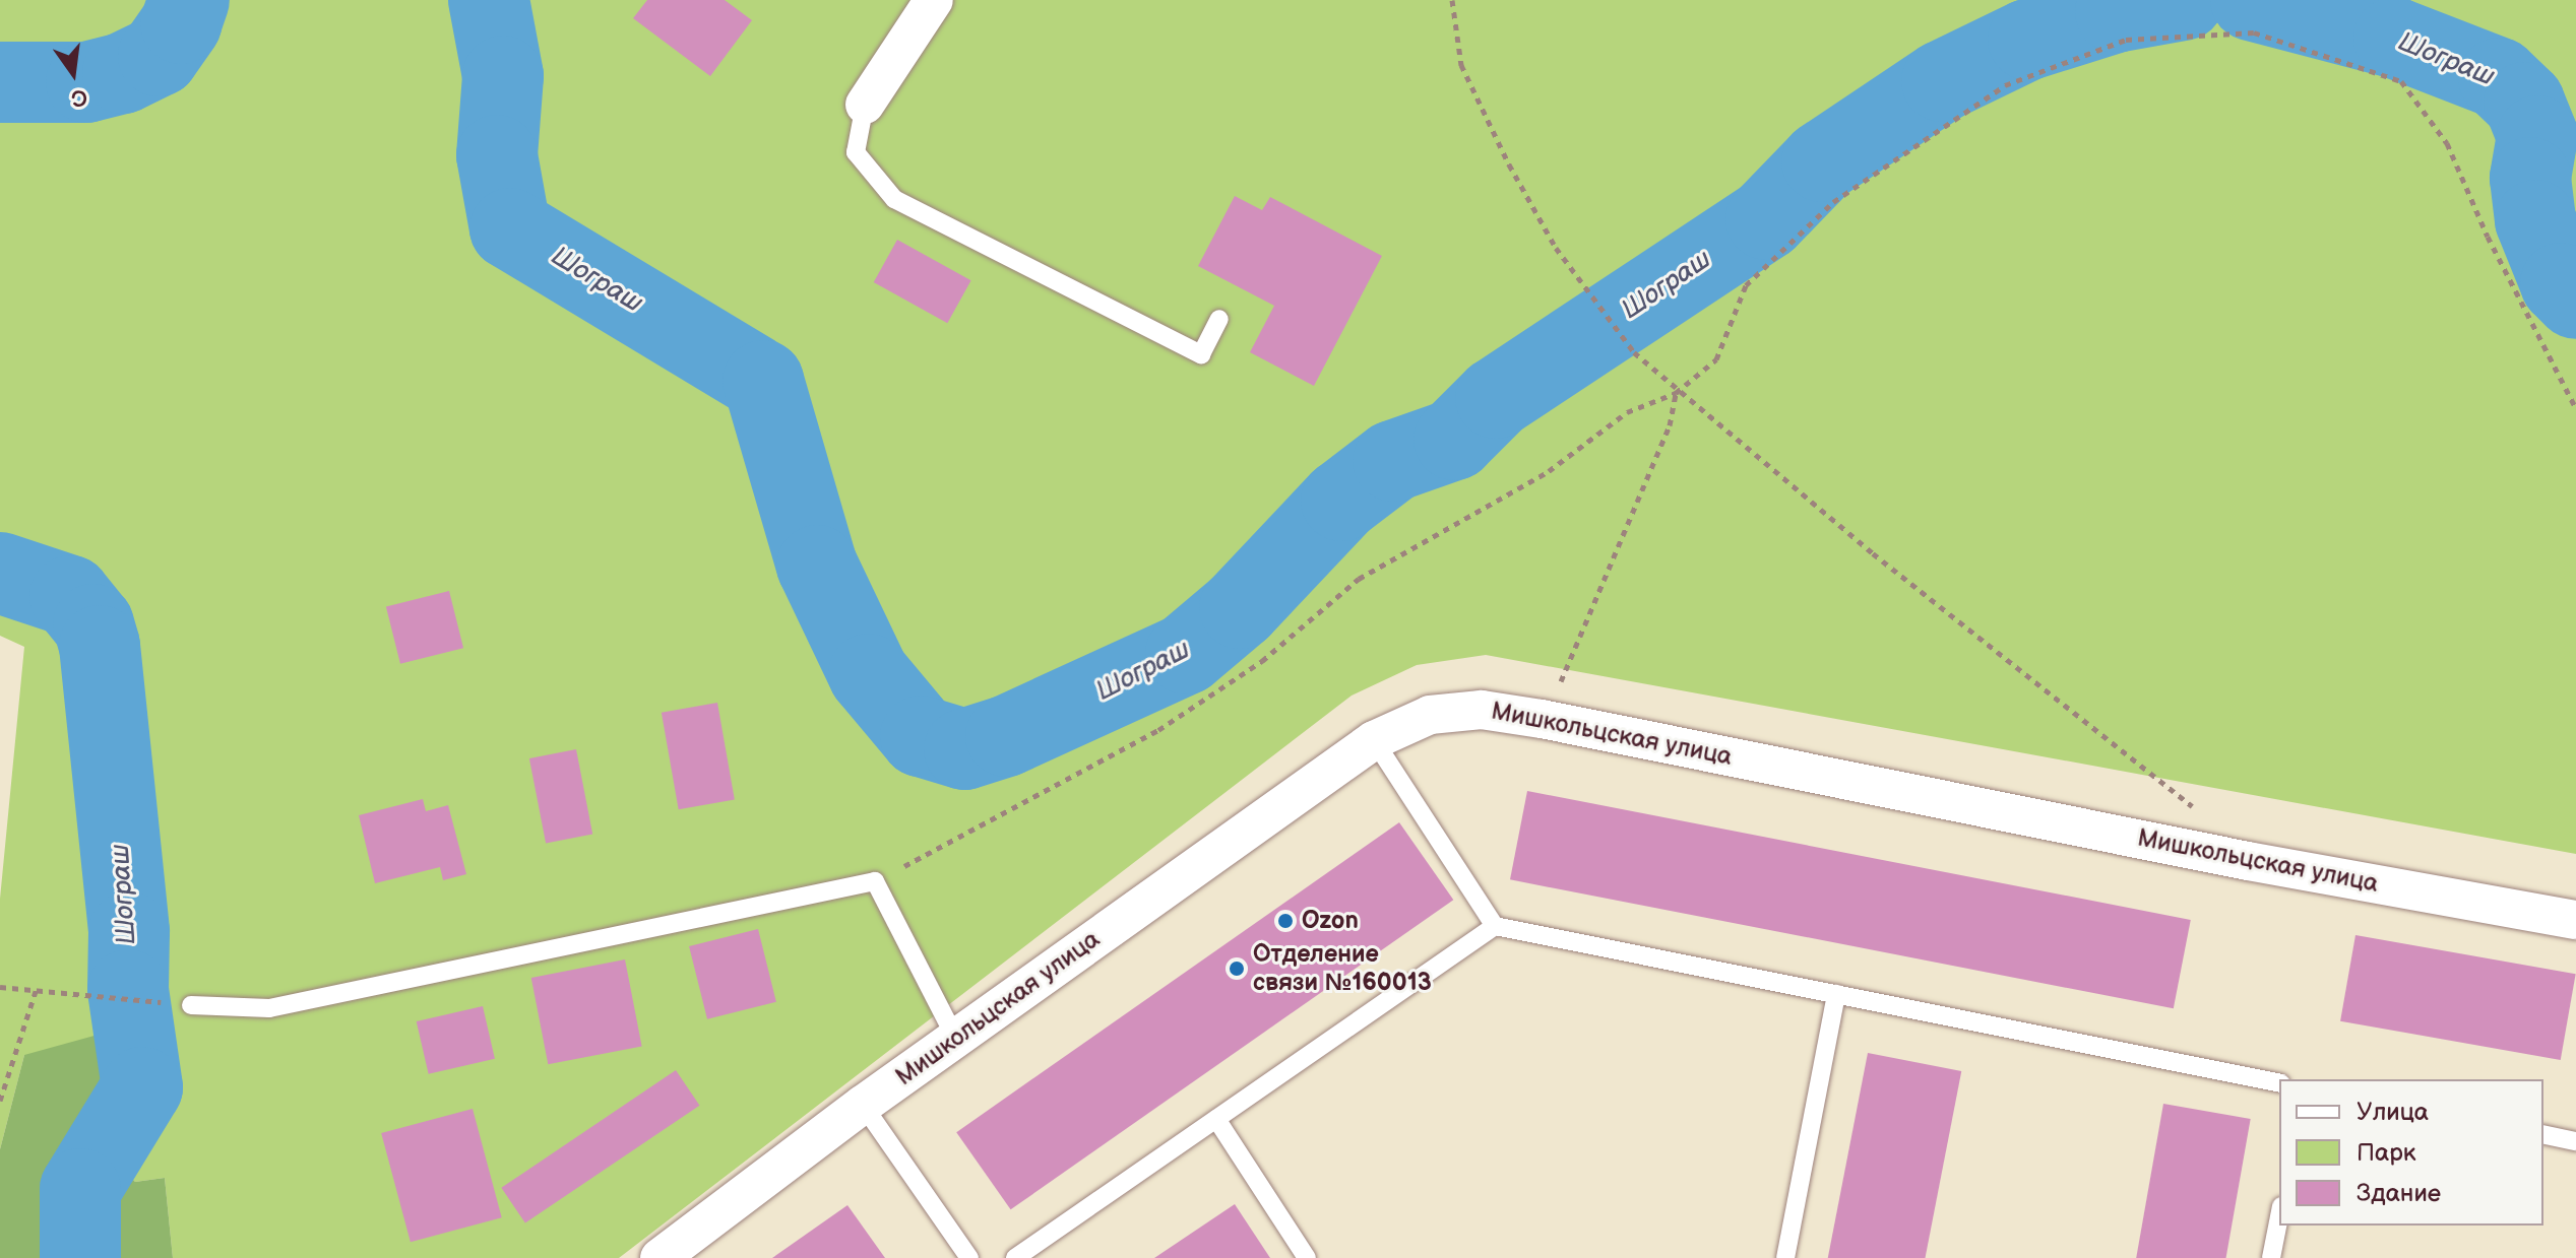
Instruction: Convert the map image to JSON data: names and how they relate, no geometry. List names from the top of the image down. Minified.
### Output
{"streets":{"street":["Мишкольцская улица"]},"water":["Шограш"],"places":["Ozon","Отделение связи №160013"],"legend":["Улица","Парк","Здание"],"north":"bottom"}
